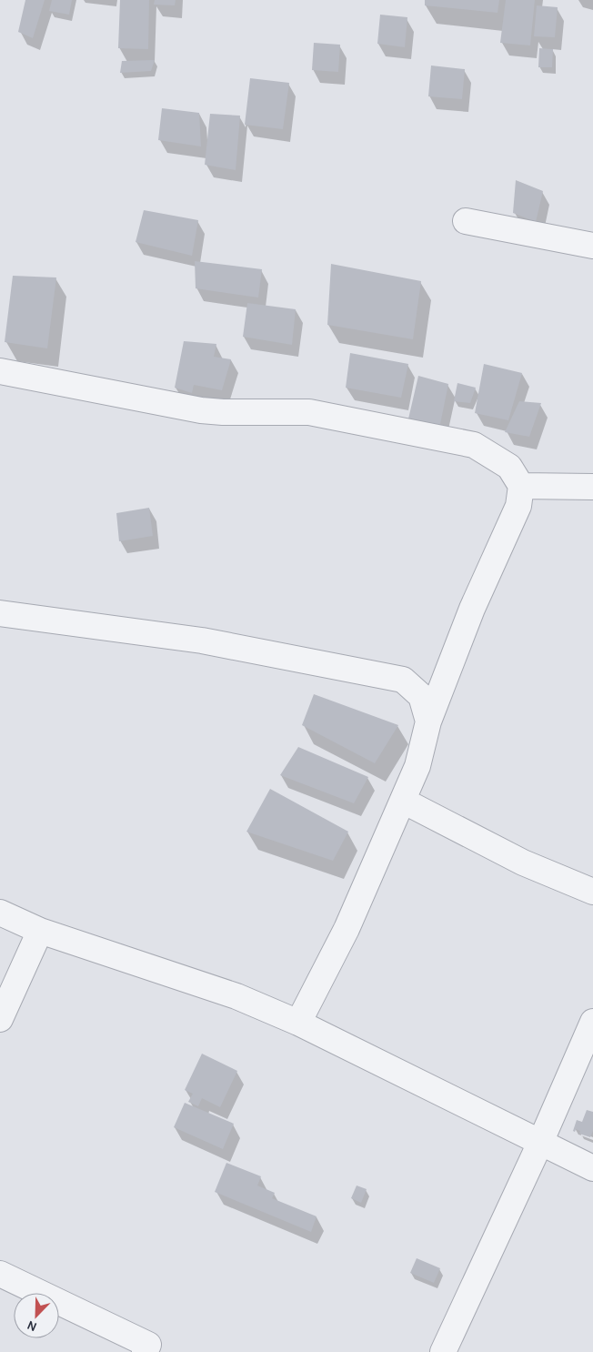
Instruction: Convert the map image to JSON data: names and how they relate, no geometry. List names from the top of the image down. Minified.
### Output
{"north":"bottom left"}
